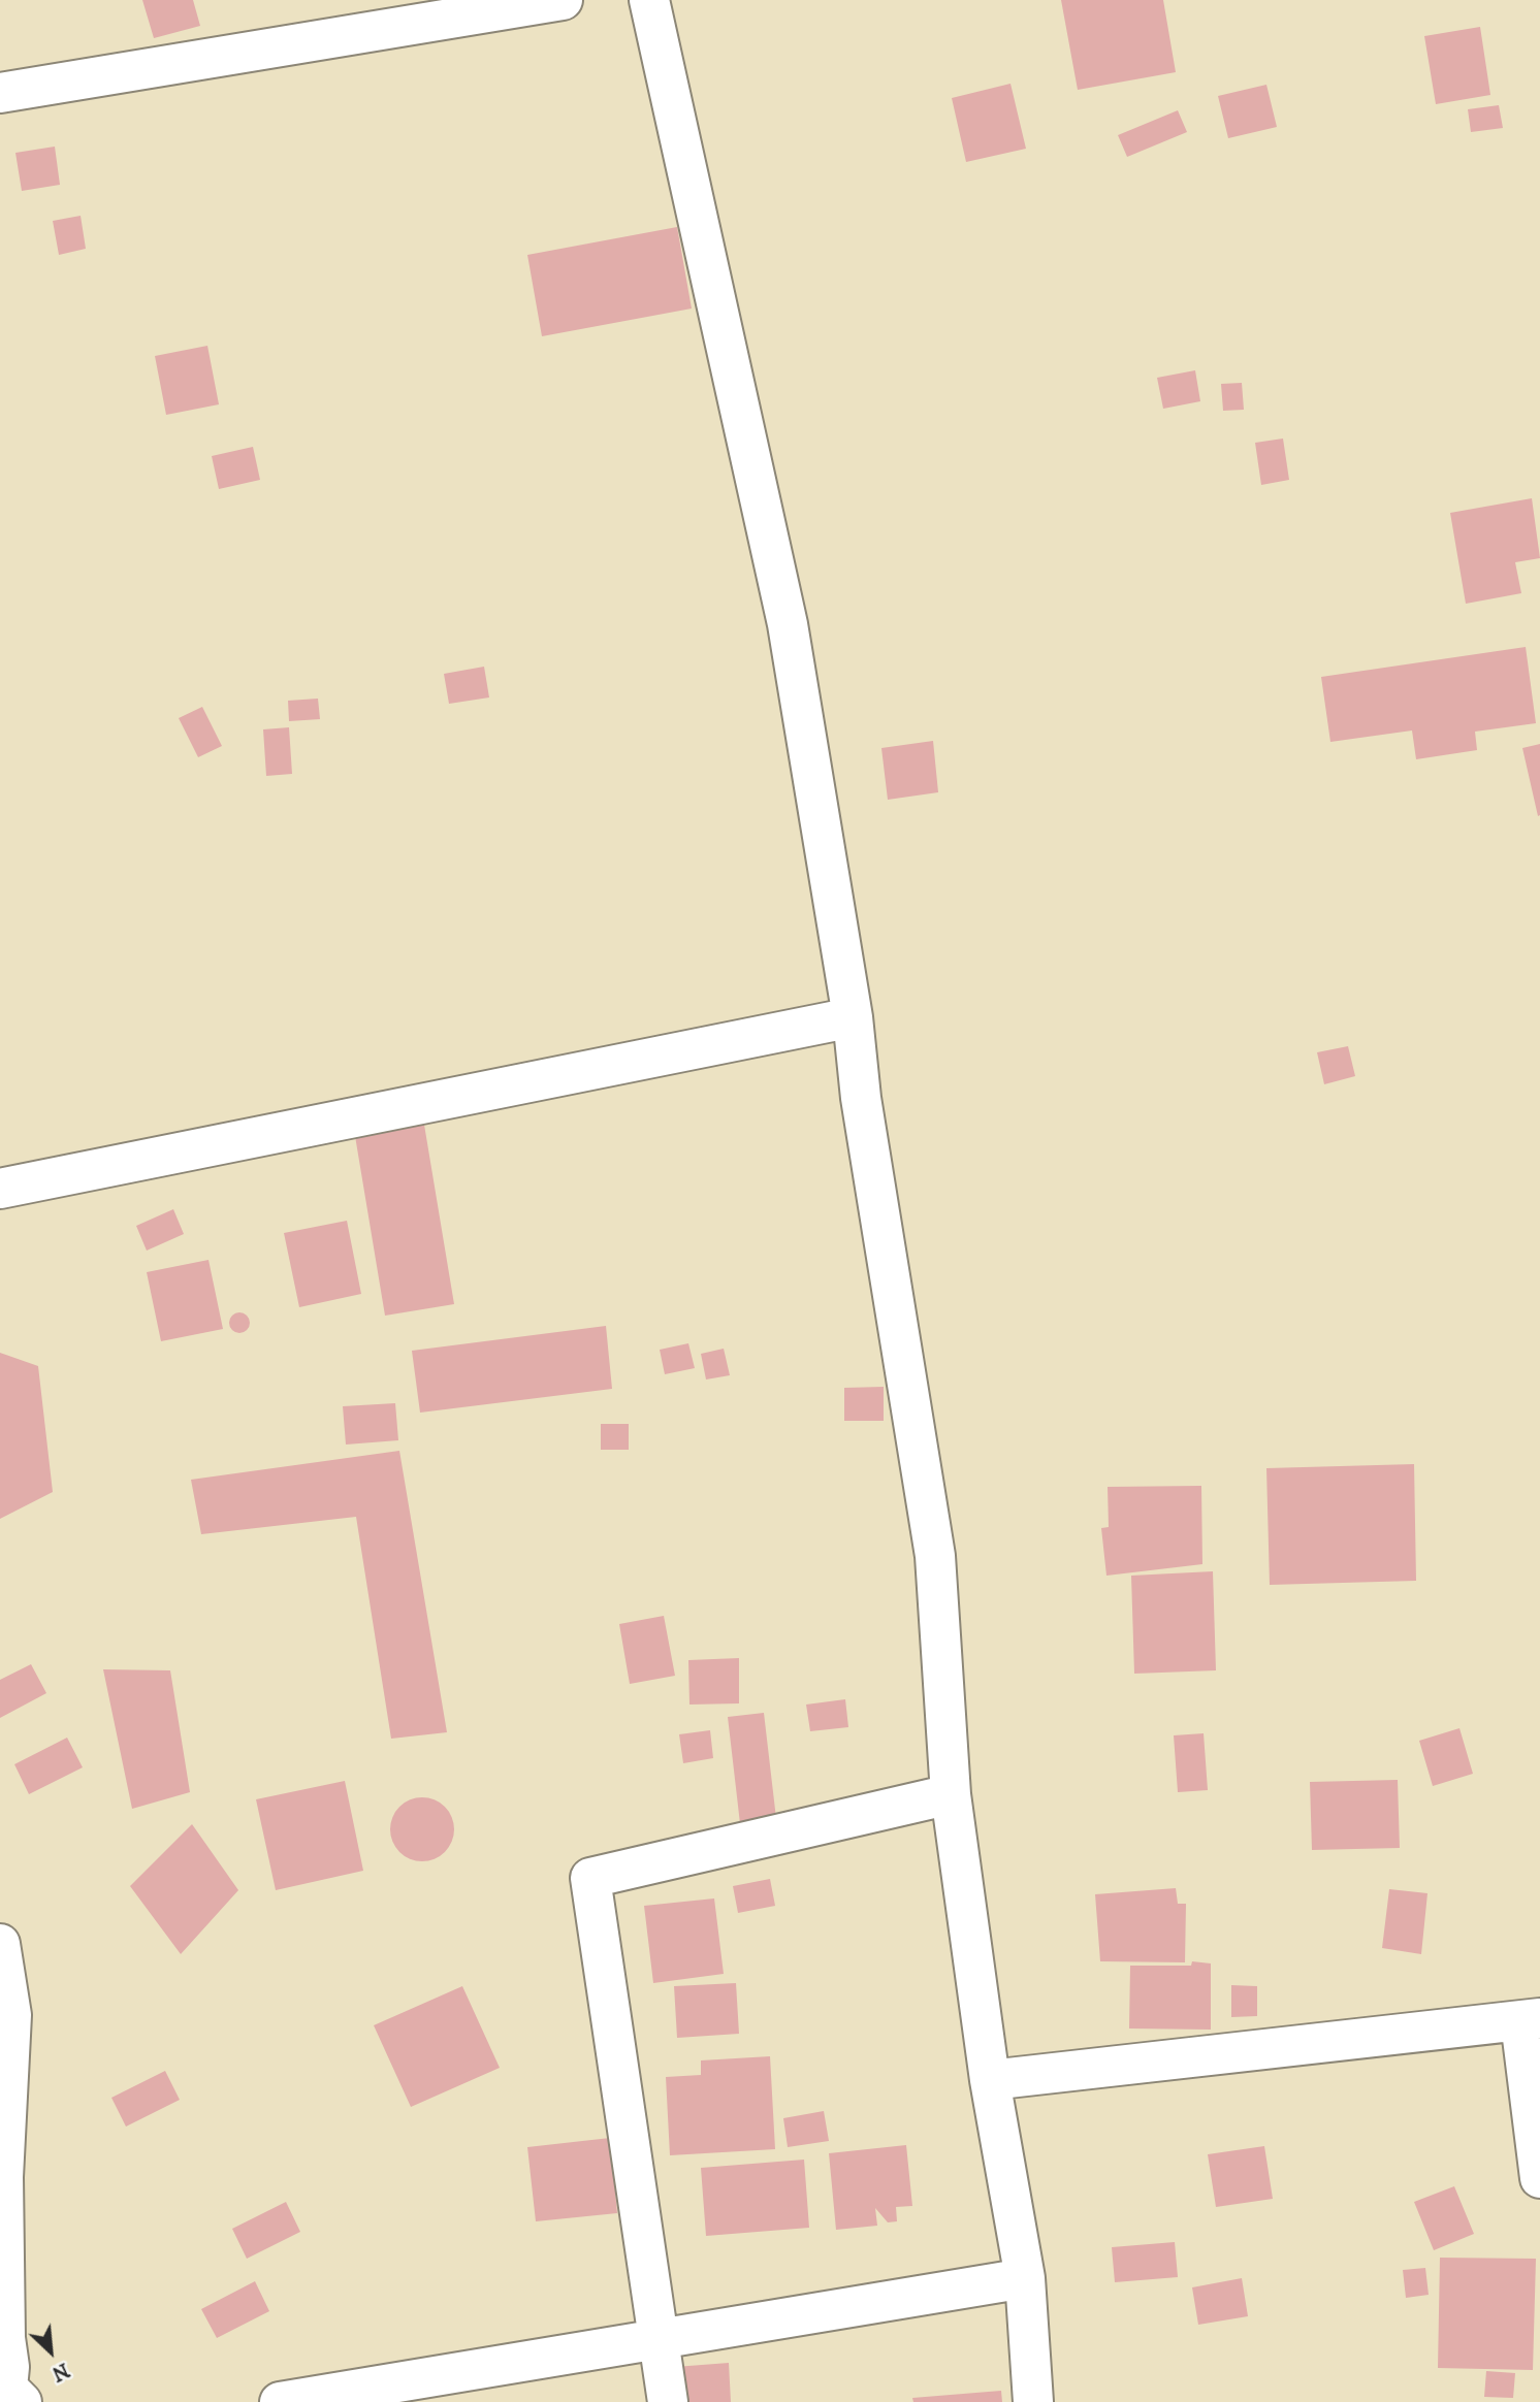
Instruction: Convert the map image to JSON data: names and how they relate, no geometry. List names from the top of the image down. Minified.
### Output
{"north":"bottom right"}
